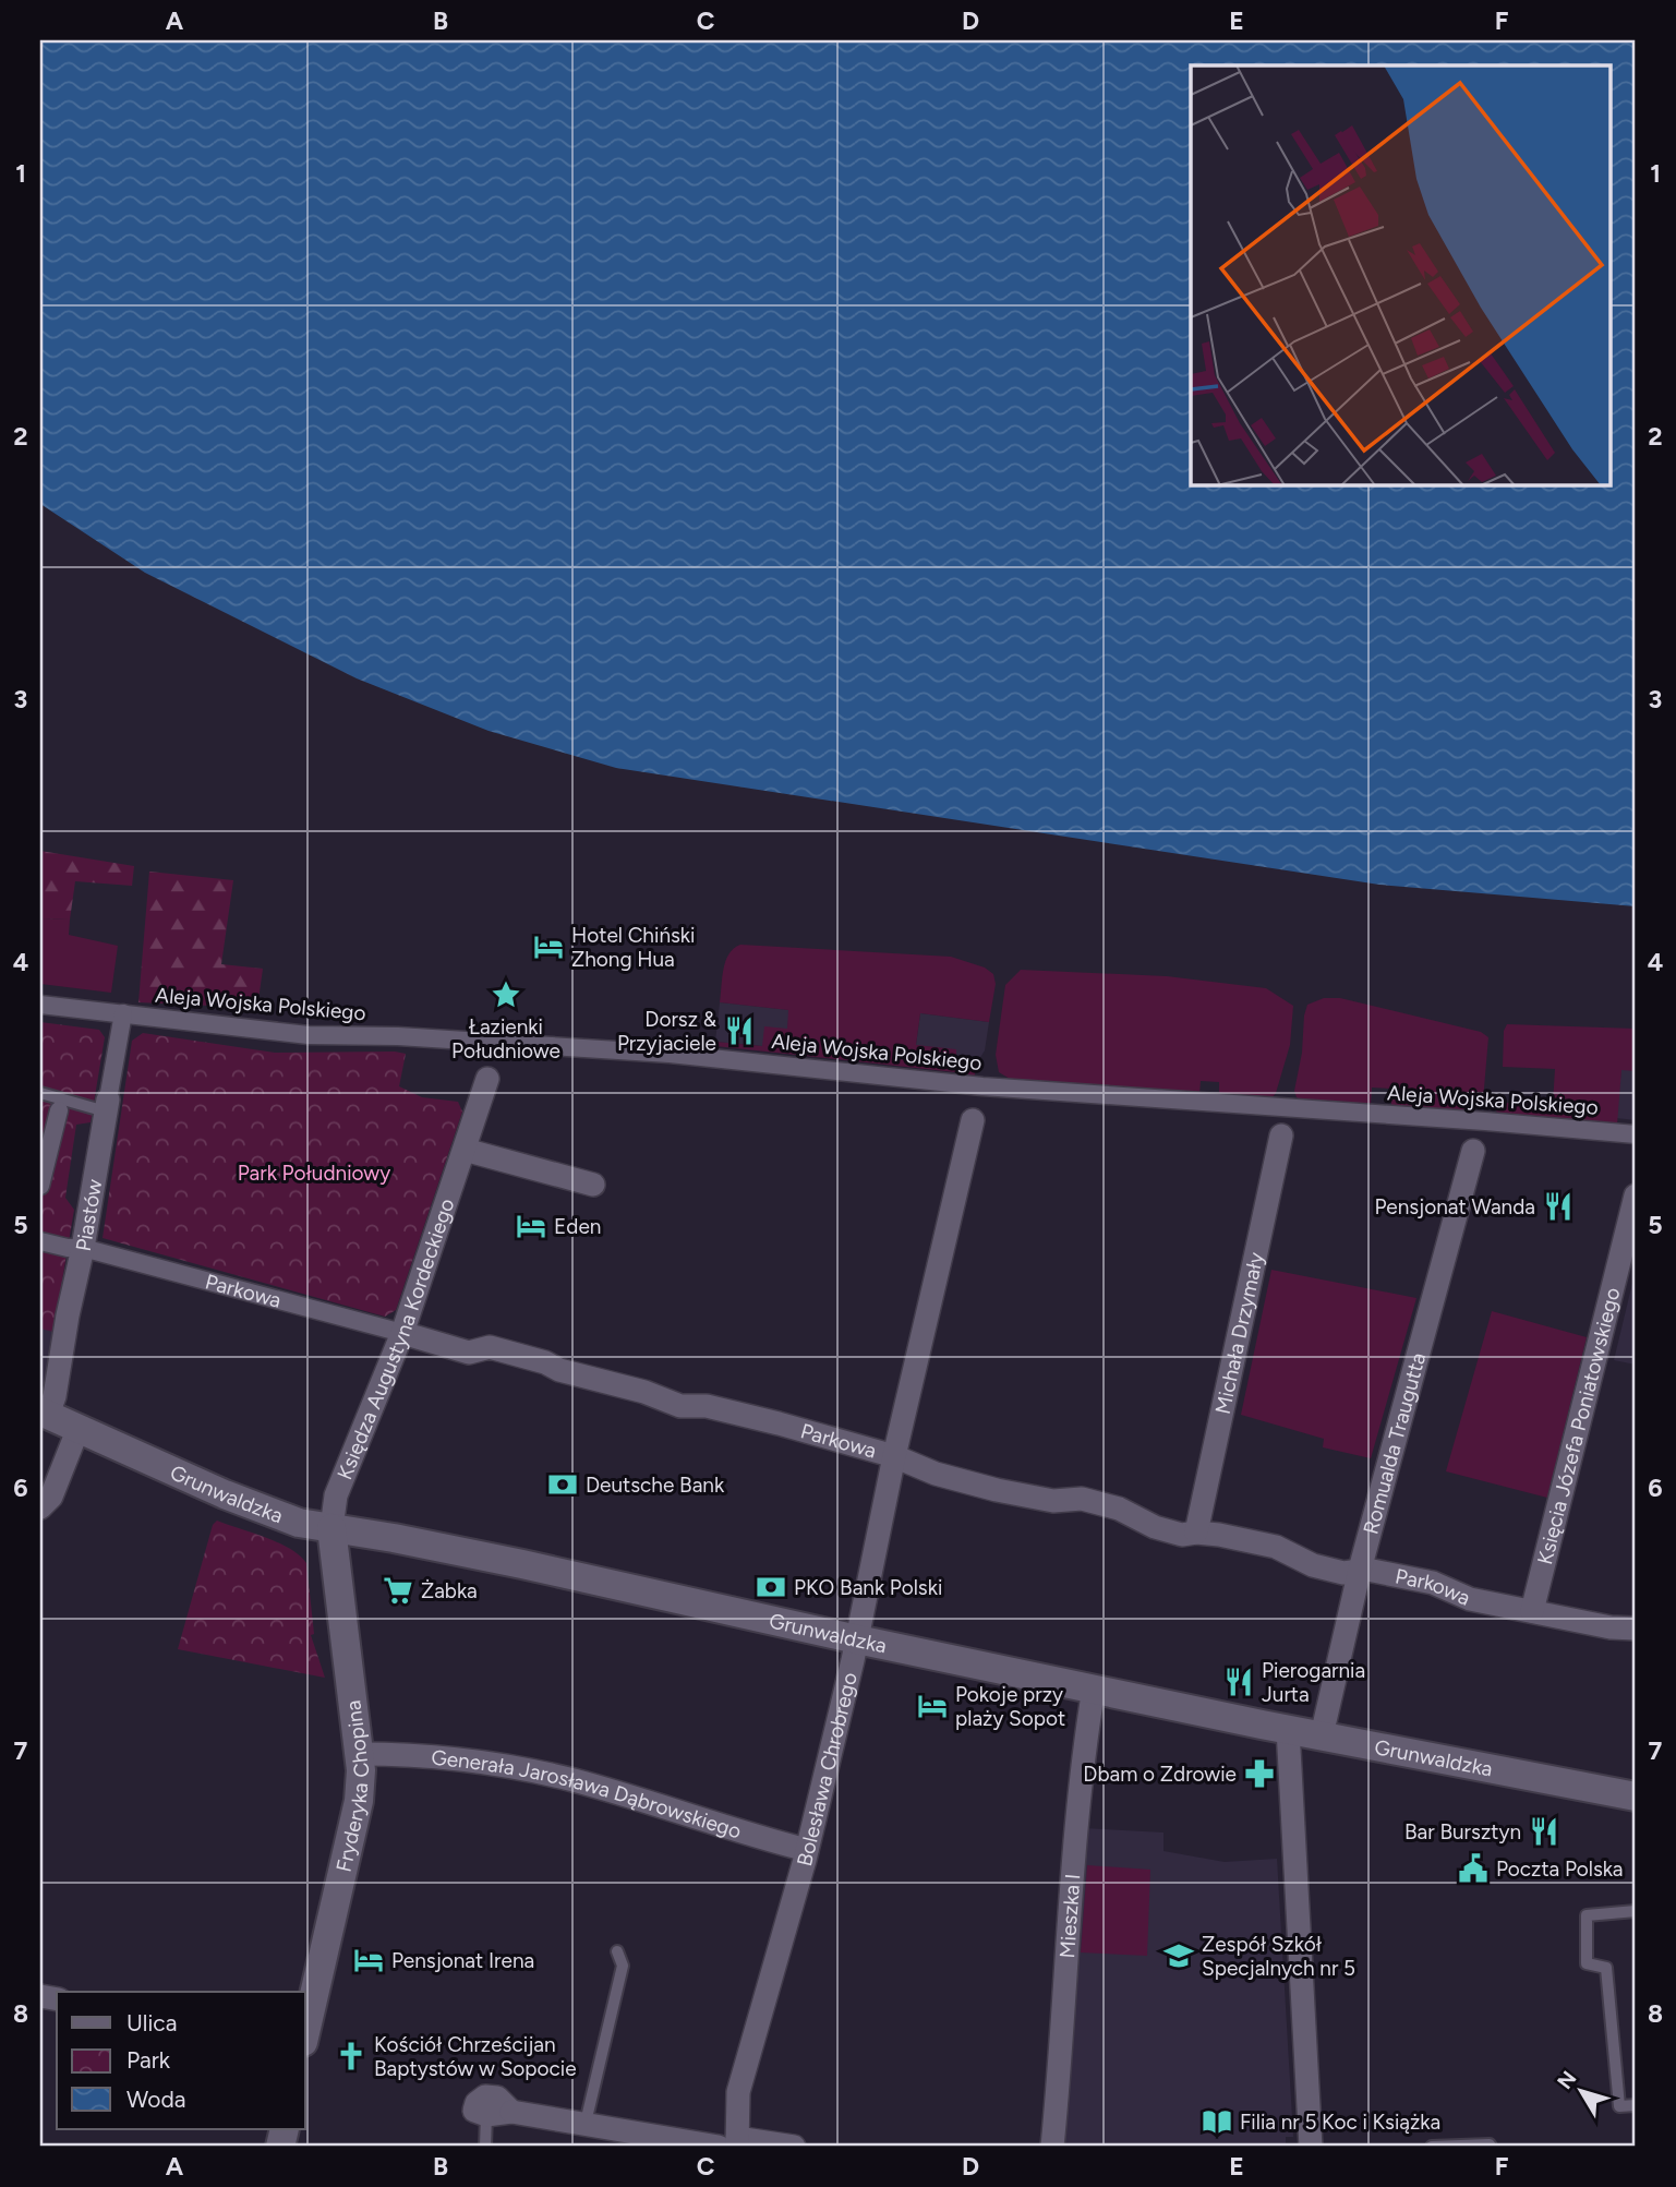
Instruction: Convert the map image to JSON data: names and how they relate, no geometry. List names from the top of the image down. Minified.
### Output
{"streets":{"street":["Aleja Wojska Polskiego","Piastów","Parkowa","Michała Drzymały","Księdza Augustyna Kordeckiego","Księcia Józefa Poniatowskiego","Romualda Traugutta","Grunwaldzka","Bolesława Chrobrego","Fryderyka Chopina","Generała Jarosława Dąbrowskiego","Mieszka I"]},"crossings":[["Aleja Wojska Polskiego","Piastów"],["Piastów","Parkowa"],["Piastów","Grunwaldzka"],["Parkowa","Michała Drzymały"],["Parkowa","Księdza Augustyna Kordeckiego"],["Parkowa","Księcia Józefa Poniatowskiego"],["Parkowa","Romualda Traugutta"],["Parkowa","Bolesława Chrobrego"],["Księdza Augustyna Kordeckiego","Grunwaldzka"],["Księdza Augustyna Kordeckiego","Fryderyka Chopina"],["Romualda Traugutta","Grunwaldzka"],["Grunwaldzka","Bolesława Chrobrego"],["Grunwaldzka","Fryderyka Chopina"],["Grunwaldzka","Mieszka I"],["Bolesława Chrobrego","Generała Jarosława Dąbrowskiego"],["Fryderyka Chopina","Generała Jarosława Dąbrowskiego"]],"parks":["Park Południowy"],"places":{"hotel":["Hotel Chiński Zhong Hua","Eden","Pokoje przy plaży Sopot","Pensjonat Irena"],"place":["Łazienki Południowe"],"restaurant":["Dorsz & Przyjaciele","Pensjonat Wanda","Pierogarnia Jurta","Bar Bursztyn"],"bank":["Deutsche Bank","PKO Bank Polski"],"supermarket":["Żabka"],"pharmacy":["Dbam o Zdrowie"],"public building":["Poczta Polska"],"school or university":["Zespół Szkół Specjalnych nr 5"],"church":["Kościół Chrześcijan Baptystów w Sopocie"],"library":["Filia nr 5 Koc i Książka"]},"legend":["Ulica","Park","Woda"],"north":"top left","grid":{"columns":["A","B","C","D","E","F"],"rows":["1","2","3","4","5","6","7","8"]}}
